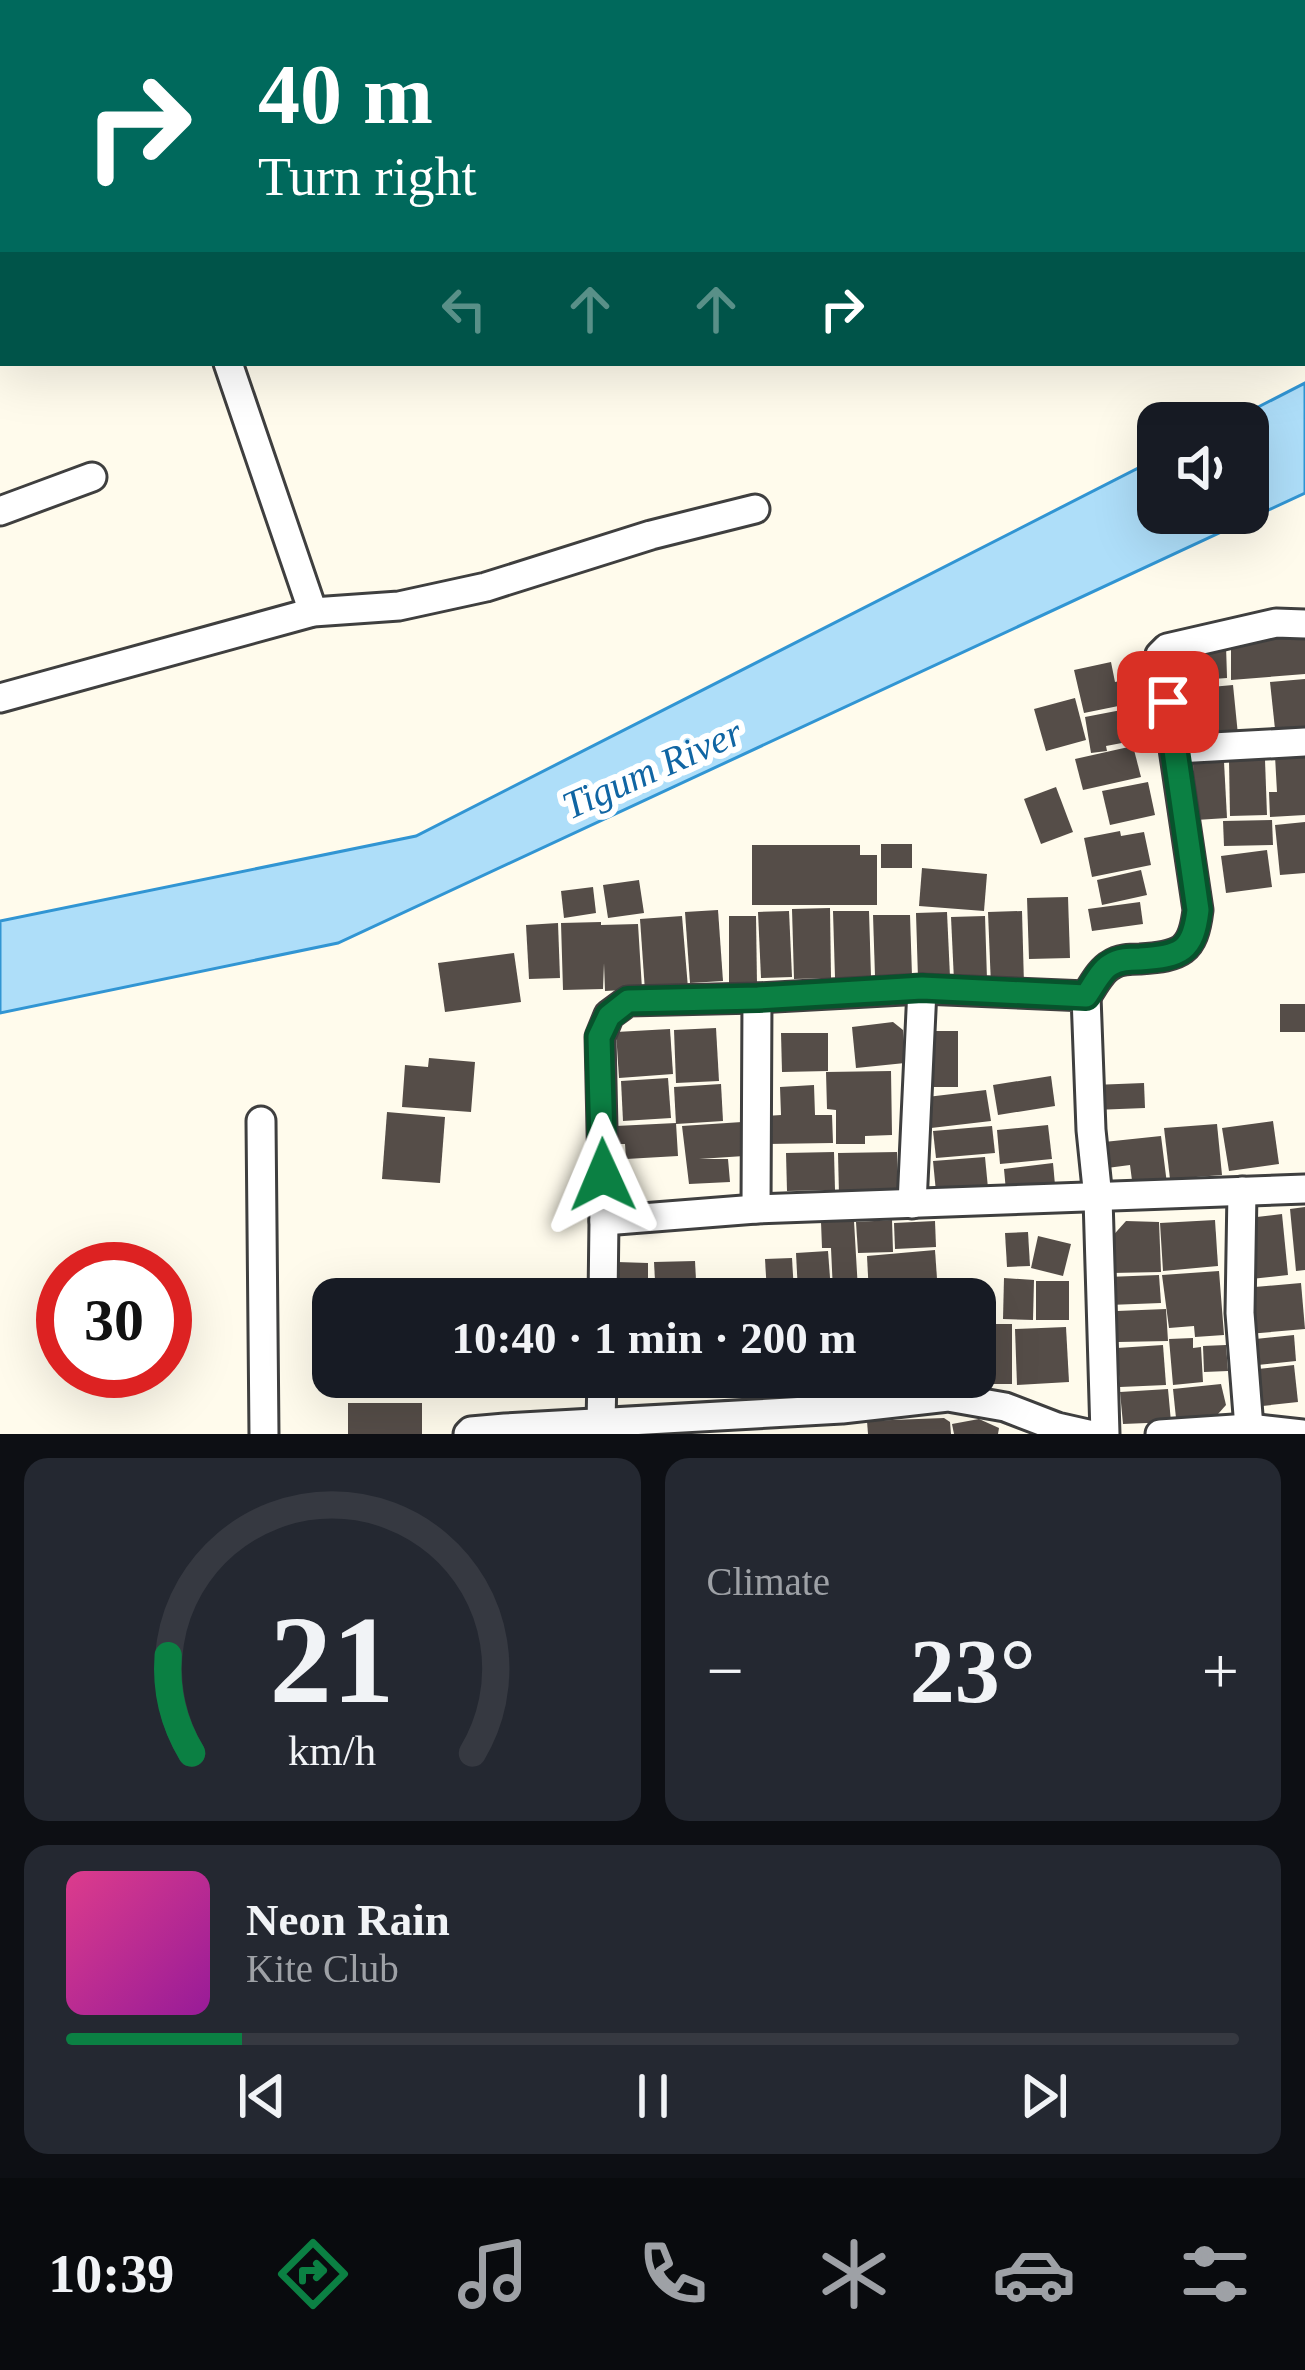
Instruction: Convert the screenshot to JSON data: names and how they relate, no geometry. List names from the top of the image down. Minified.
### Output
{"water":["Tigum River"],"page":{"turn":["40 m","Turn right"],"limit":"30","trip":"10:40 · 1 min · 200 m","tile":"Climate","heat":["−","23°","+"],"song":["Neon Rain","Kite Club"],"tabs":"10:39","gauge":["21","km/h"]}}
